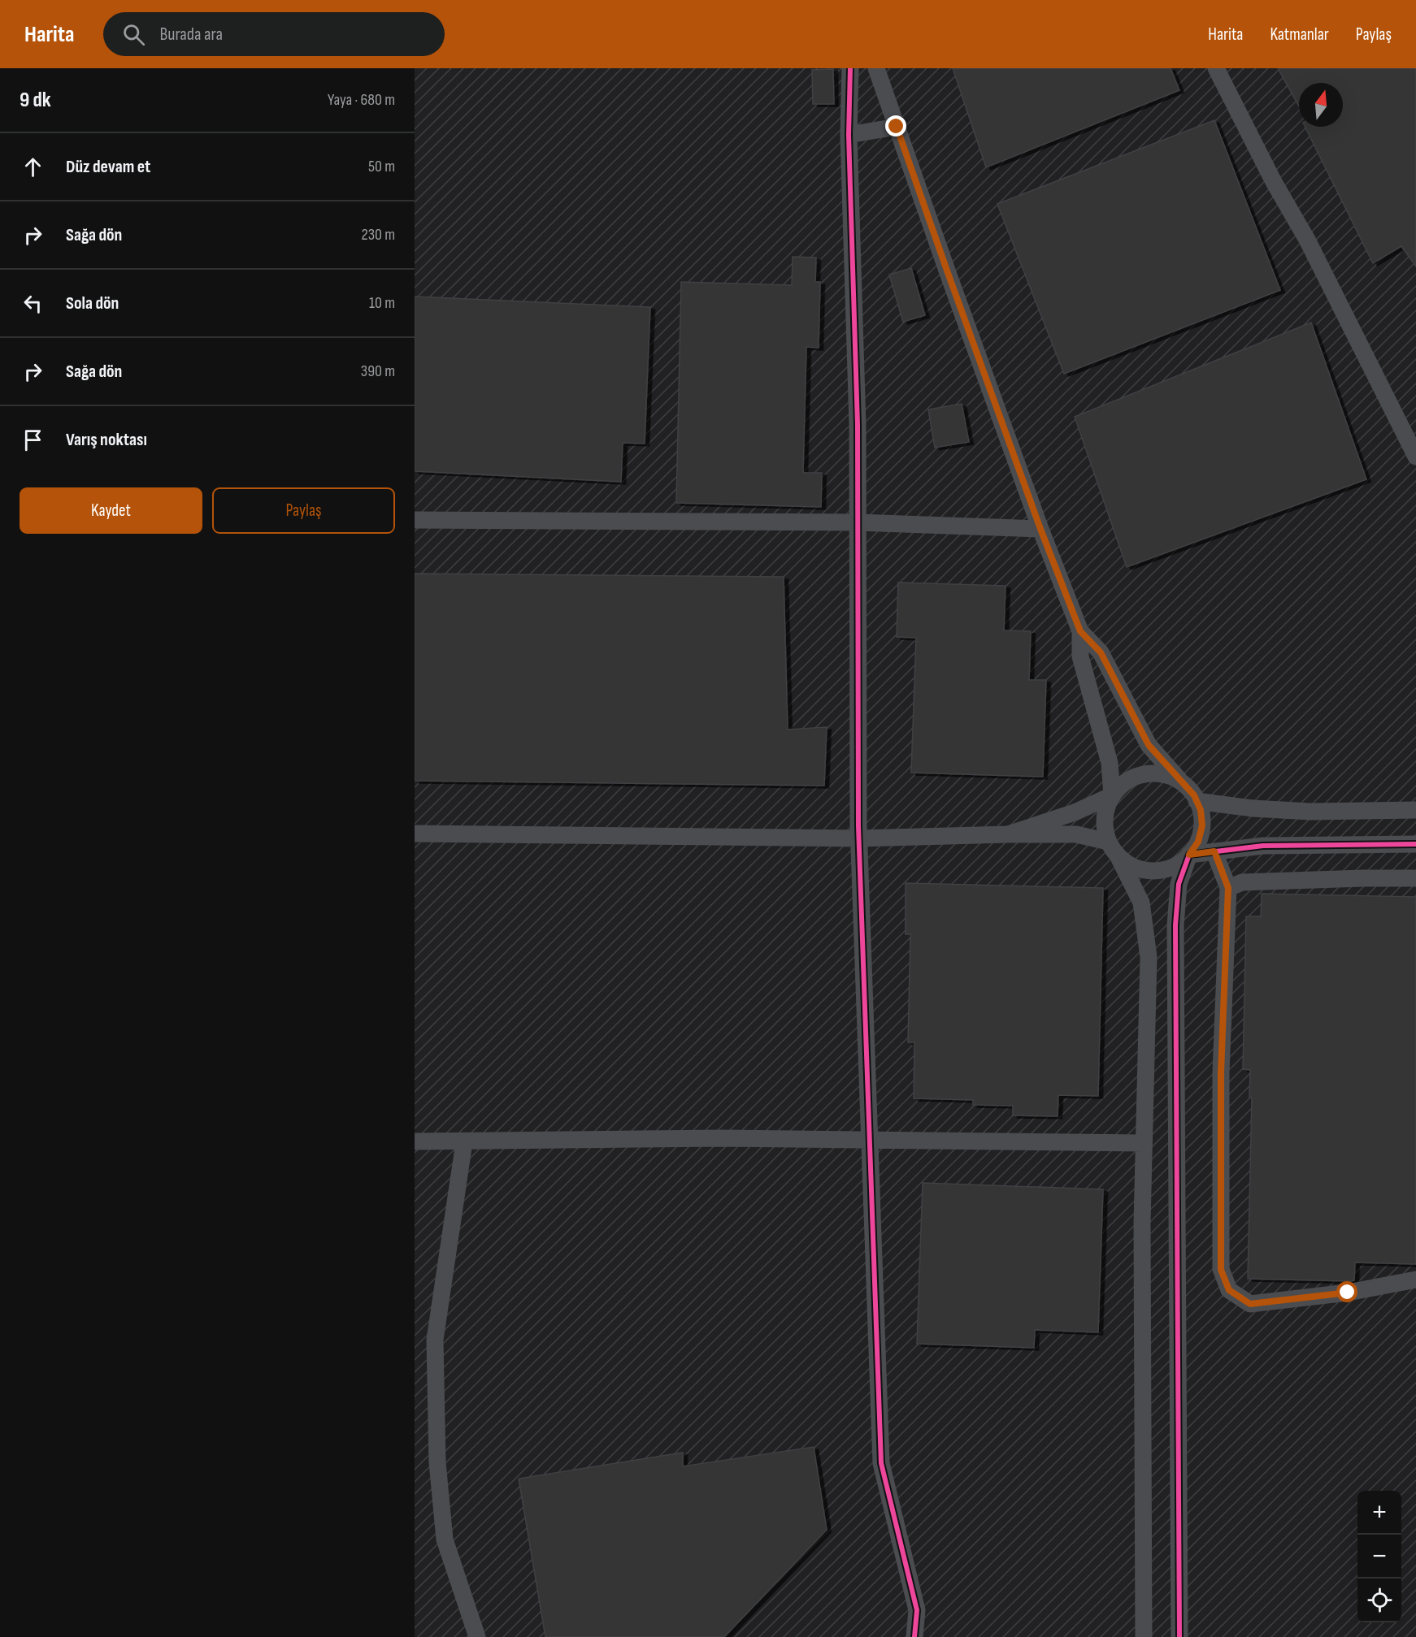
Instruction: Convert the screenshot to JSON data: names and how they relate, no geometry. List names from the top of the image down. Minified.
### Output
{"north":"top","page":{"header":"Harita","search":"Burada ara","nav":["Harita","Katmanlar","Paylaş"],"heading":["9 dk","Yaya · 680 m"],"list":[["Düz devam et","50 m"],["Sağa dön","230 m"],["Sola dön","10 m"],["Sağa dön","390 m"],"Varış noktası"],"buttons":["Kaydet","Paylaş"],"map_buttons":["+","−"]}}
